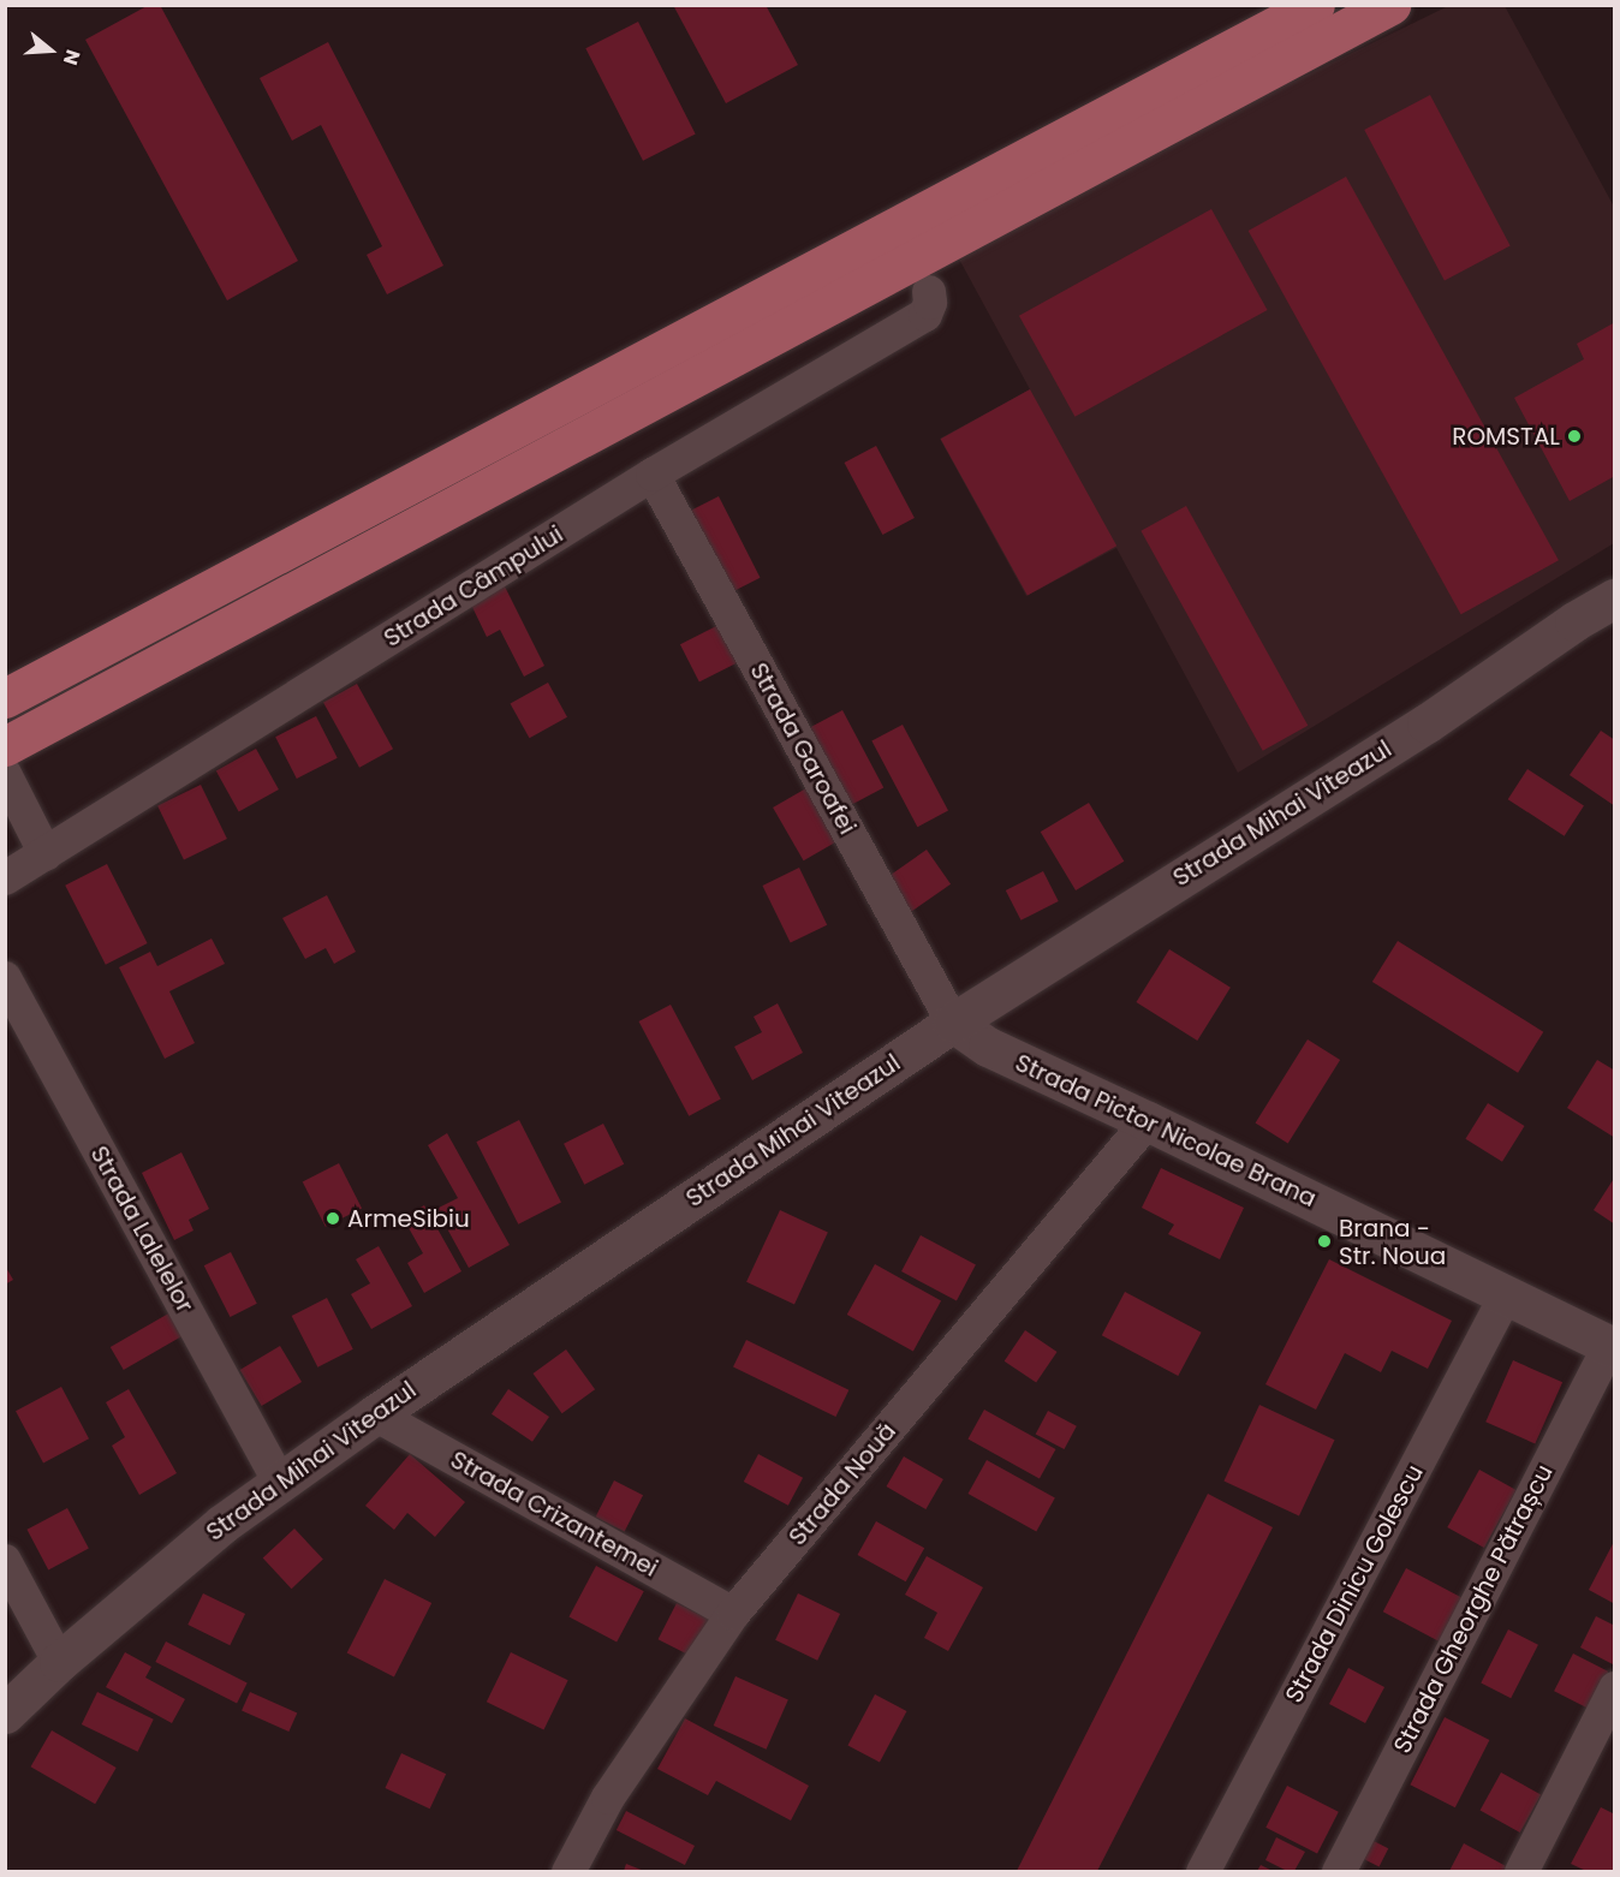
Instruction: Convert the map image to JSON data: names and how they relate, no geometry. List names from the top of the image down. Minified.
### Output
{"streets":{"main road":["Strada Mihai Viteazul","Strada Pictor Nicolae Brana"],"street":["Strada Câmpului","Strada Garoafei","Strada Lalelelor","Strada Nouă","Strada Crizantemei","Strada Dinicu Golescu","Strada Gheorghe Pătrașcu"]},"crossings":[["Strada Câmpului","Strada Garoafei"],["Strada Garoafei","Strada Mihai Viteazul"],["Strada Garoafei","Strada Pictor Nicolae Brana"],["Strada Mihai Viteazul","Strada Pictor Nicolae Brana"],["Strada Mihai Viteazul","Strada Lalelelor"],["Strada Mihai Viteazul","Strada Crizantemei"],["Strada Pictor Nicolae Brana","Strada Nouă"],["Strada Pictor Nicolae Brana","Strada Dinicu Golescu"],["Strada Pictor Nicolae Brana","Strada Gheorghe Pătrașcu"],["Strada Nouă","Strada Crizantemei"]],"places":["ROMSTAL","ArmeSibiu","Brana - Str. Noua"],"north":"right"}
